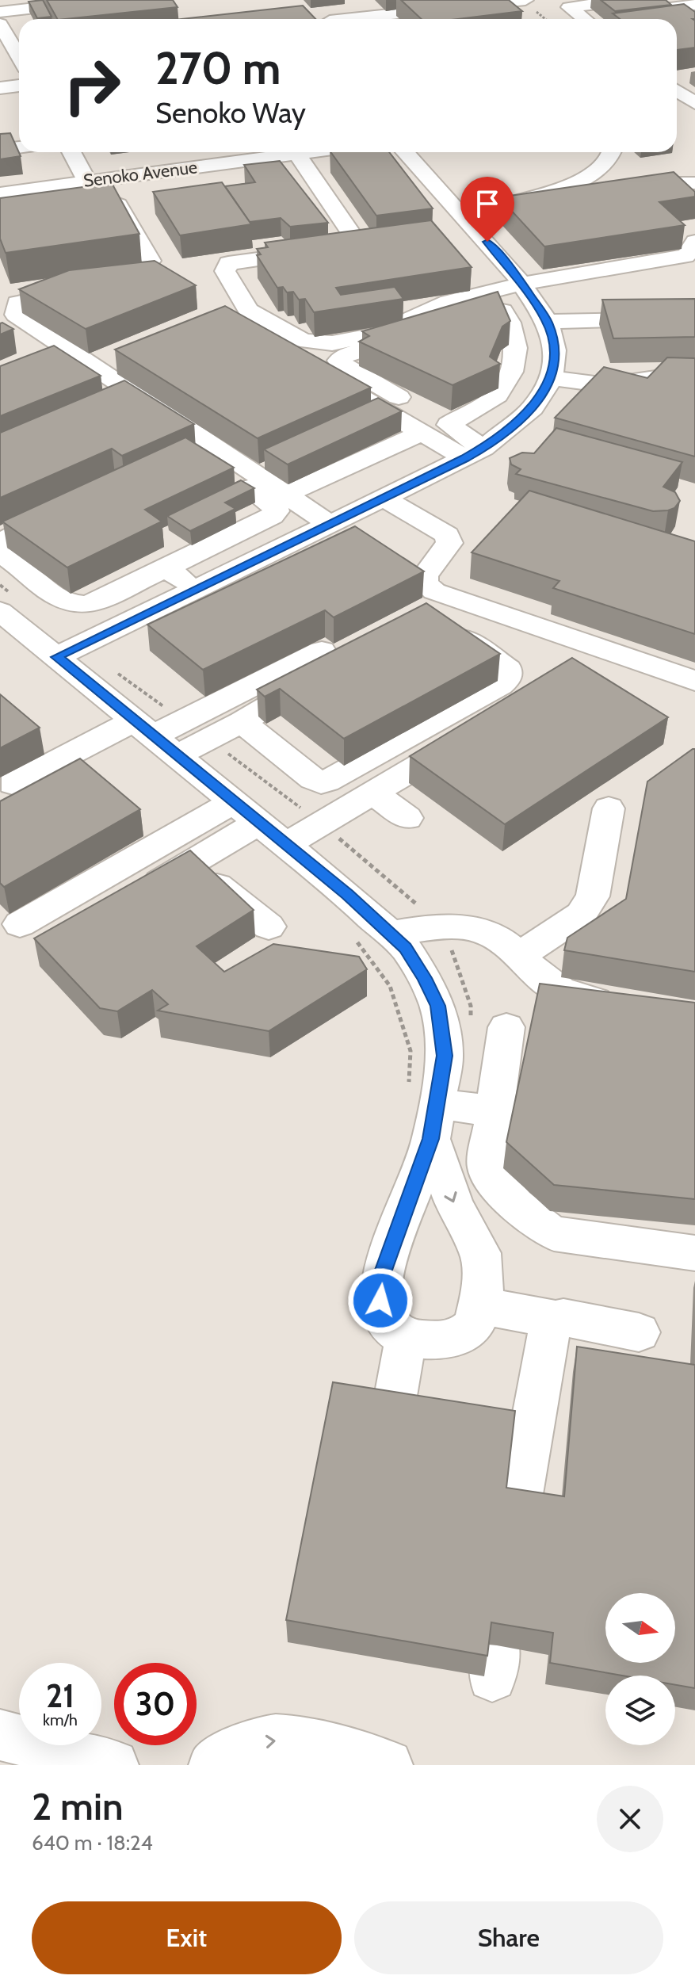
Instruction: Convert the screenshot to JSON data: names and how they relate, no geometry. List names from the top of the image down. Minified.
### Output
{"streets":{"street":["Senoko Avenue"]},"north":"right","page":{"turn":["270 m","Senoko Way"],"speed":"21 km/h","limit":"30","heading":["2 min","640 m · 18:24"],"buttons":["Exit","Share"]}}
